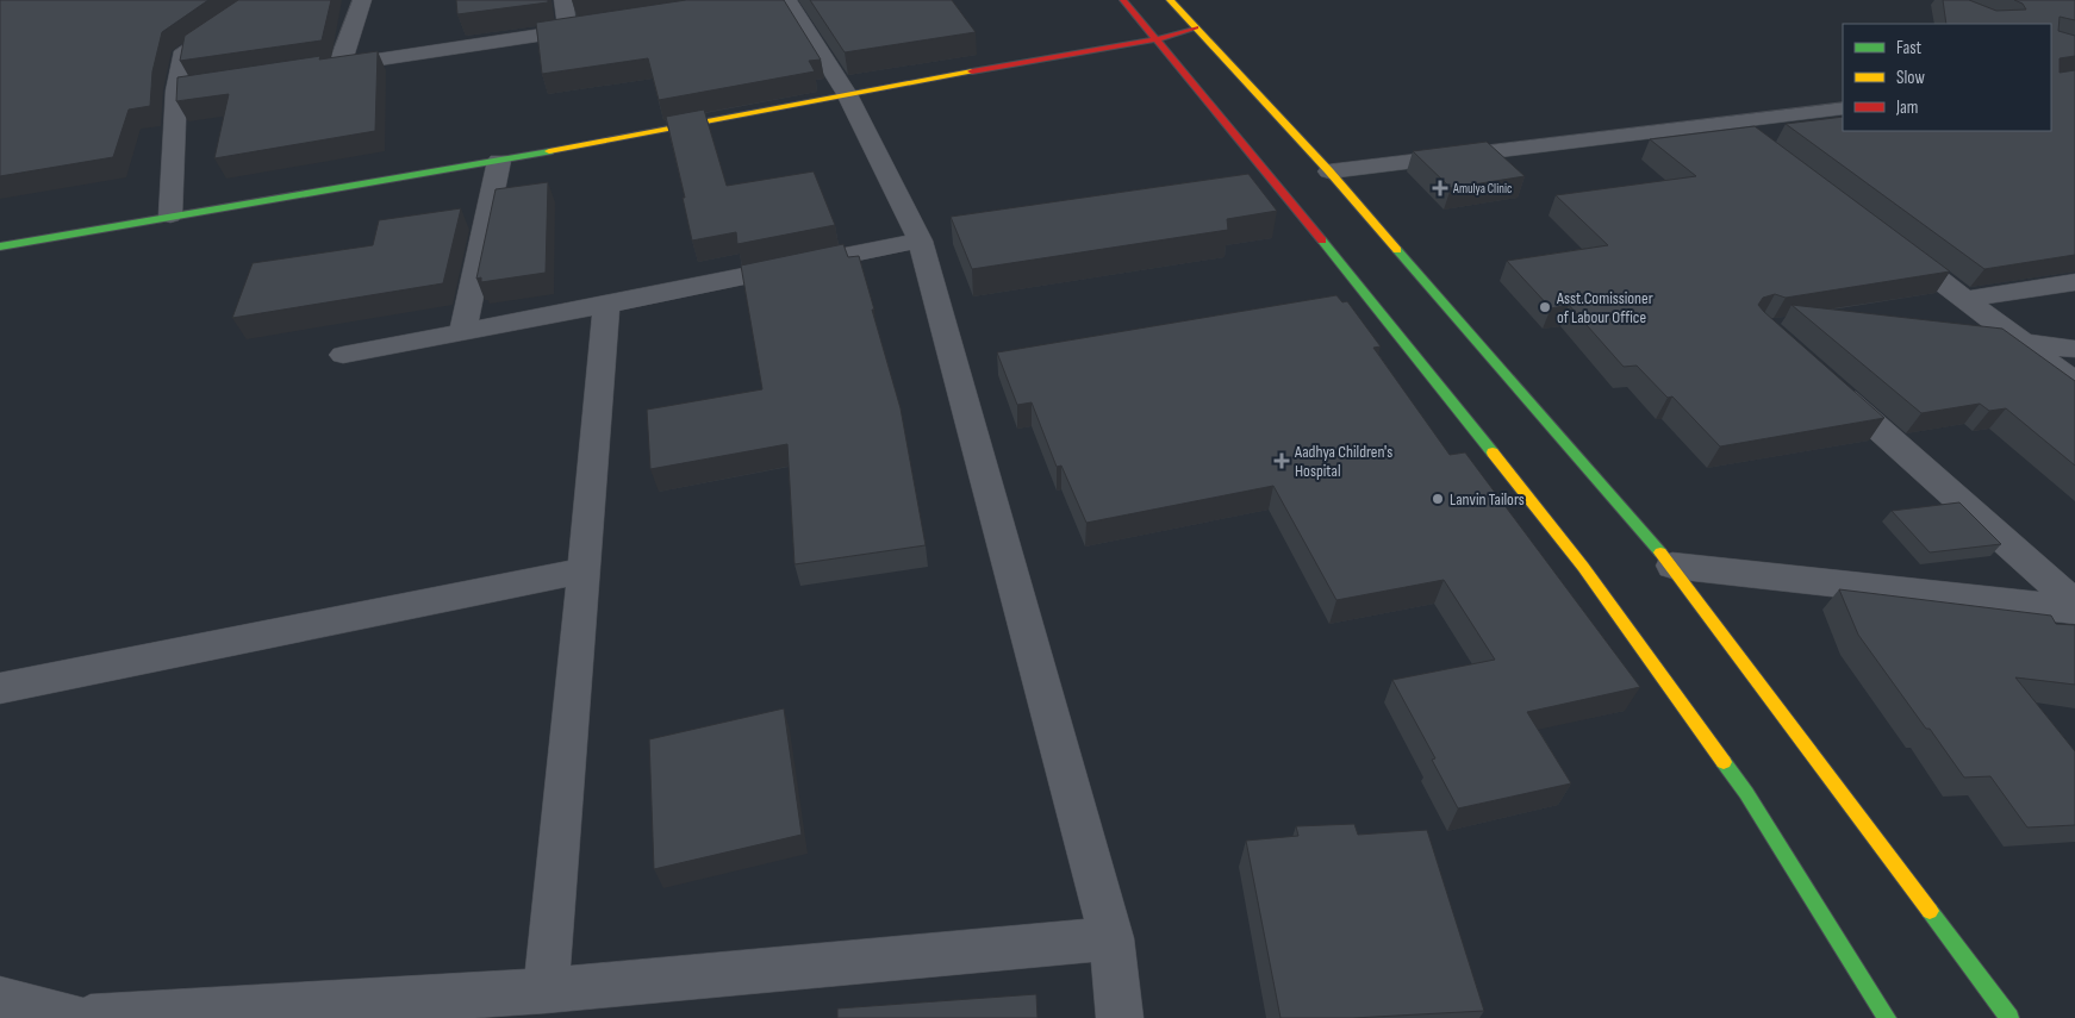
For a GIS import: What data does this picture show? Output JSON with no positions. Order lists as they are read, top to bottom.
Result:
{
  "places": {
    "health": ["Amulya Clinic", "Aadhya Children's Hospital"],
    "other": ["Asst.Comissioner of Labour Office", "Lanvin Tailors"]
  },
  "legend": ["Fast", "Slow", "Jam"]
}
